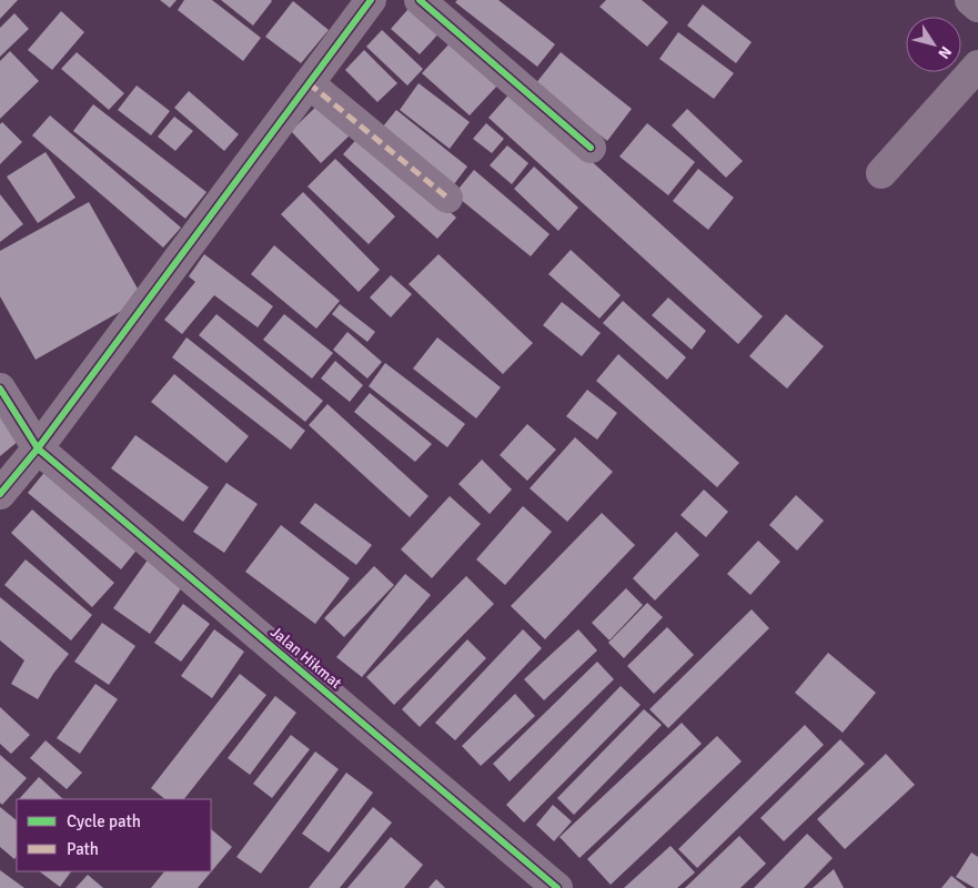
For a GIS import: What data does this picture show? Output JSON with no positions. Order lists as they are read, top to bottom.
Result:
{
  "streets": {
    "street": ["Jalan Hikmat"]
  },
  "legend": ["Cycle path", "Path"],
  "north": "bottom right"
}
